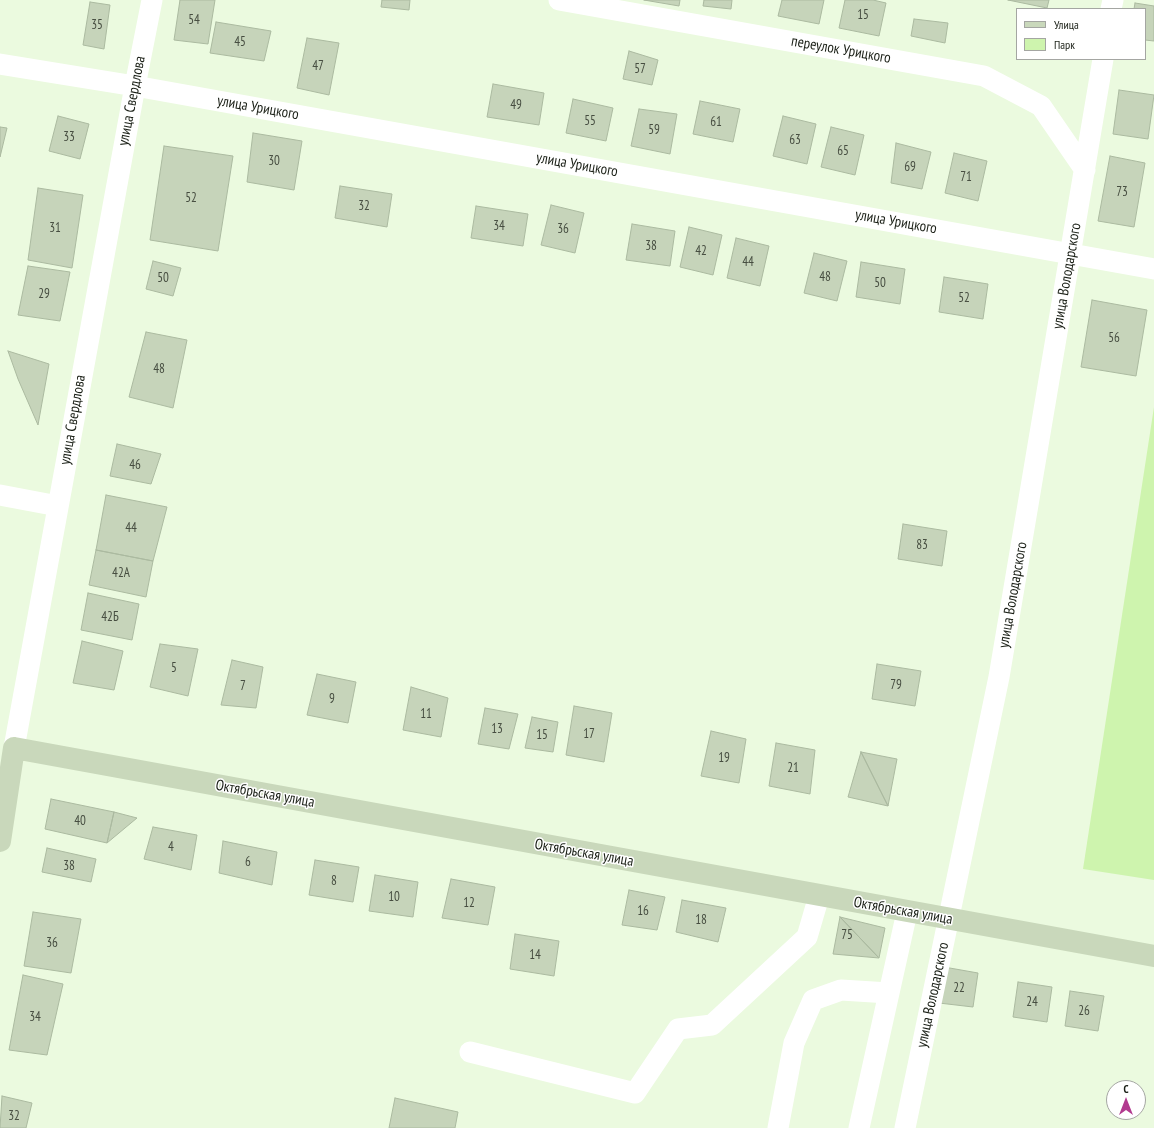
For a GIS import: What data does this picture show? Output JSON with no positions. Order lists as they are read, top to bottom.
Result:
{
  "streets": {
    "street": [
      "переулок Урицкого",
      "улица Свердлова",
      "улица Урицкого",
      "улица Володарского",
      "Октябрьская улица"
    ]
  },
  "crossings": [
    ["переулок Урицкого", "улица Володарского"],
    ["улица Свердлова", "улица Урицкого"],
    ["улица Свердлова", "Октябрьская улица"],
    ["улица Урицкого", "улица Володарского"],
    ["улица Володарского", "Октябрьская улица"]
  ],
  "house_numbers": [
    "15",
    "54",
    "35",
    "45",
    "47",
    "57",
    "49",
    "55",
    "61",
    "59",
    "33",
    "63",
    "65",
    "30",
    "69",
    "71",
    "73",
    "52",
    "32",
    "34",
    "31",
    "36",
    "38",
    "42",
    "44",
    "48",
    "50",
    "50",
    "29",
    "52",
    "56",
    "48",
    "46",
    "44",
    "83",
    "42А",
    "42Б",
    "5",
    "79",
    "7",
    "9",
    "11",
    "13",
    "17",
    "15",
    "19",
    "21",
    "40",
    "4",
    "6",
    "38",
    "8",
    "10",
    "12",
    "16",
    "18",
    "75",
    "36",
    "14",
    "22",
    "24",
    "26",
    "34",
    "32"
  ],
  "legend": ["Улица", "Парк"],
  "north": "top"
}
